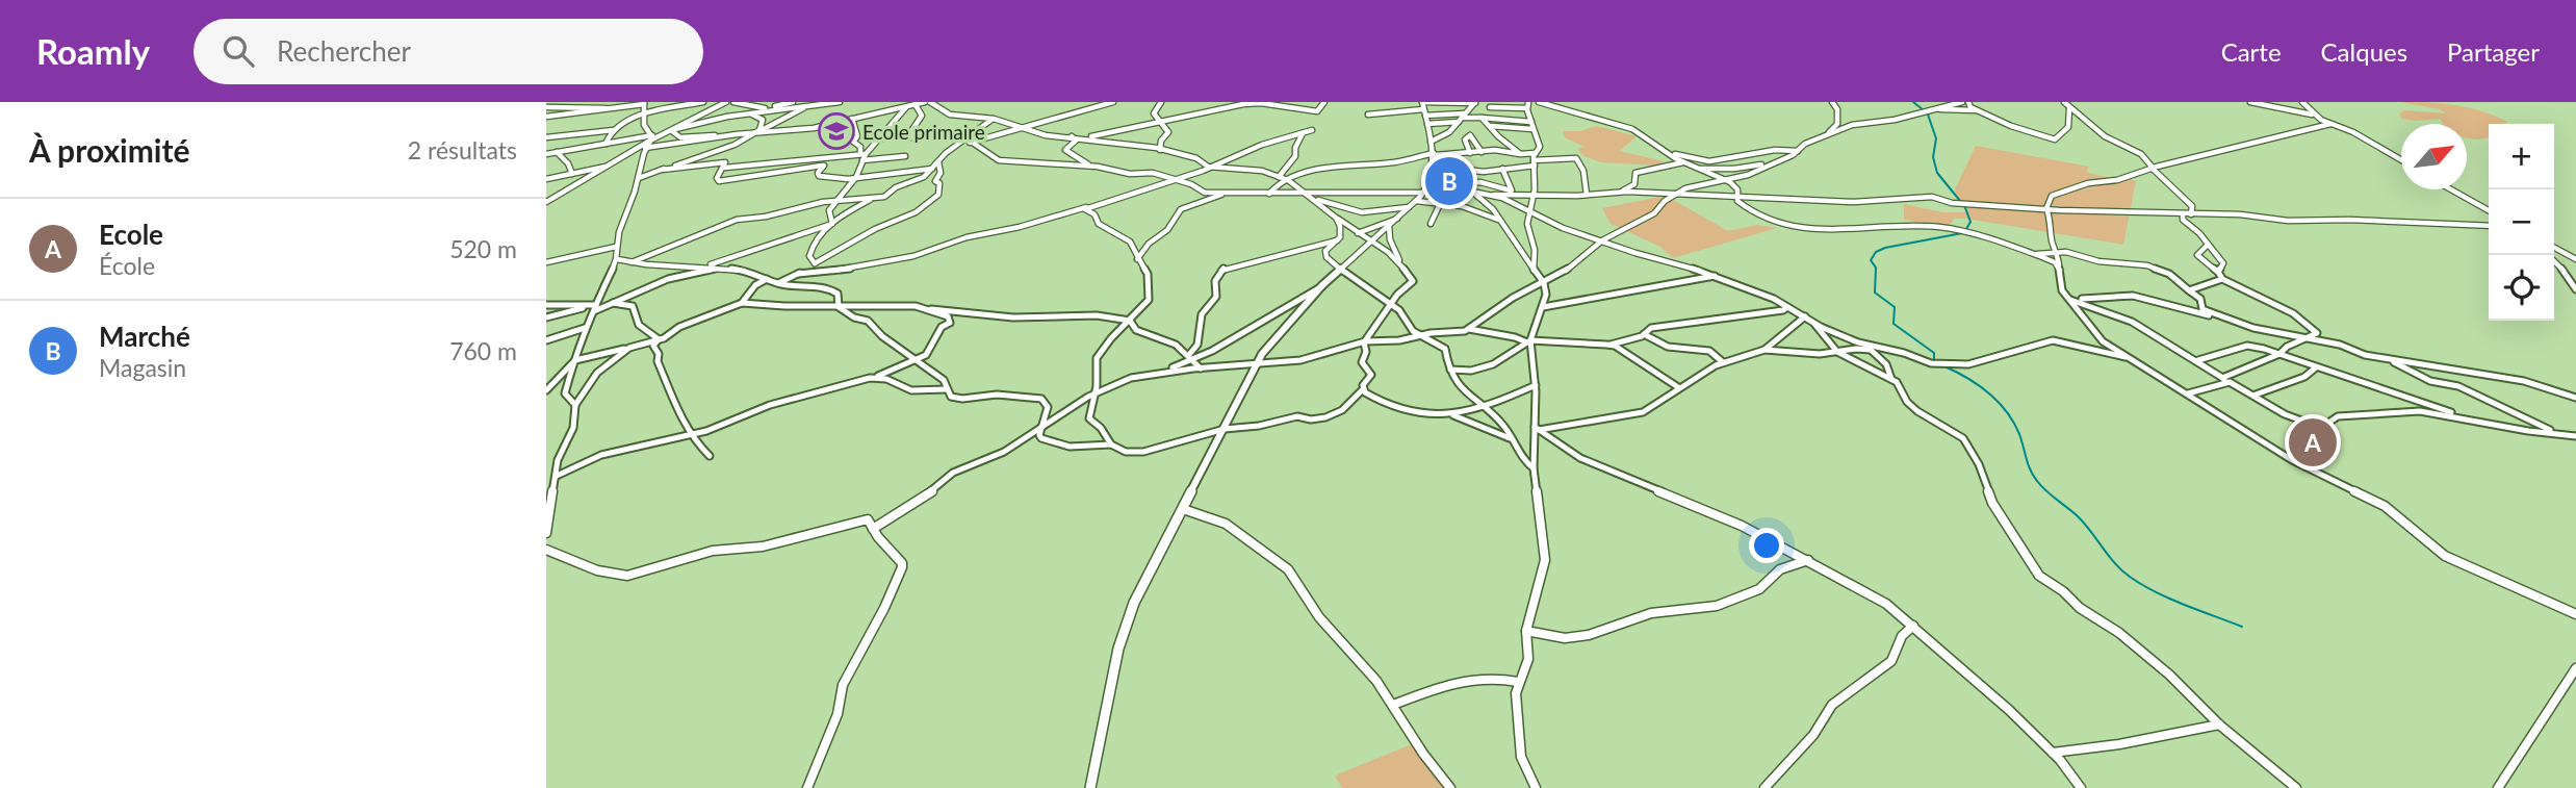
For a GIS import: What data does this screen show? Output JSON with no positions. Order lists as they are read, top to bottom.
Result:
{
  "places": {
    "school or university": ["Ecole primaire"]
  },
  "north": "top right",
  "page": {
    "header": "Roamly",
    "search": "Rechercher",
    "nav": ["Carte", "Calques", "Partager"],
    "heading": ["À proximité", "2 résultats"],
    "map_buttons": ["+", "−"],
    "pins": ["B", "A"],
    "list": [
      {
        "mark": "A",
        "name": "Ecole",
        "note": "École",
        "value": "520 m"
      },
      {
        "mark": "B",
        "name": "Marché",
        "note": "Magasin",
        "value": "760 m"
      }
    ]
  }
}
